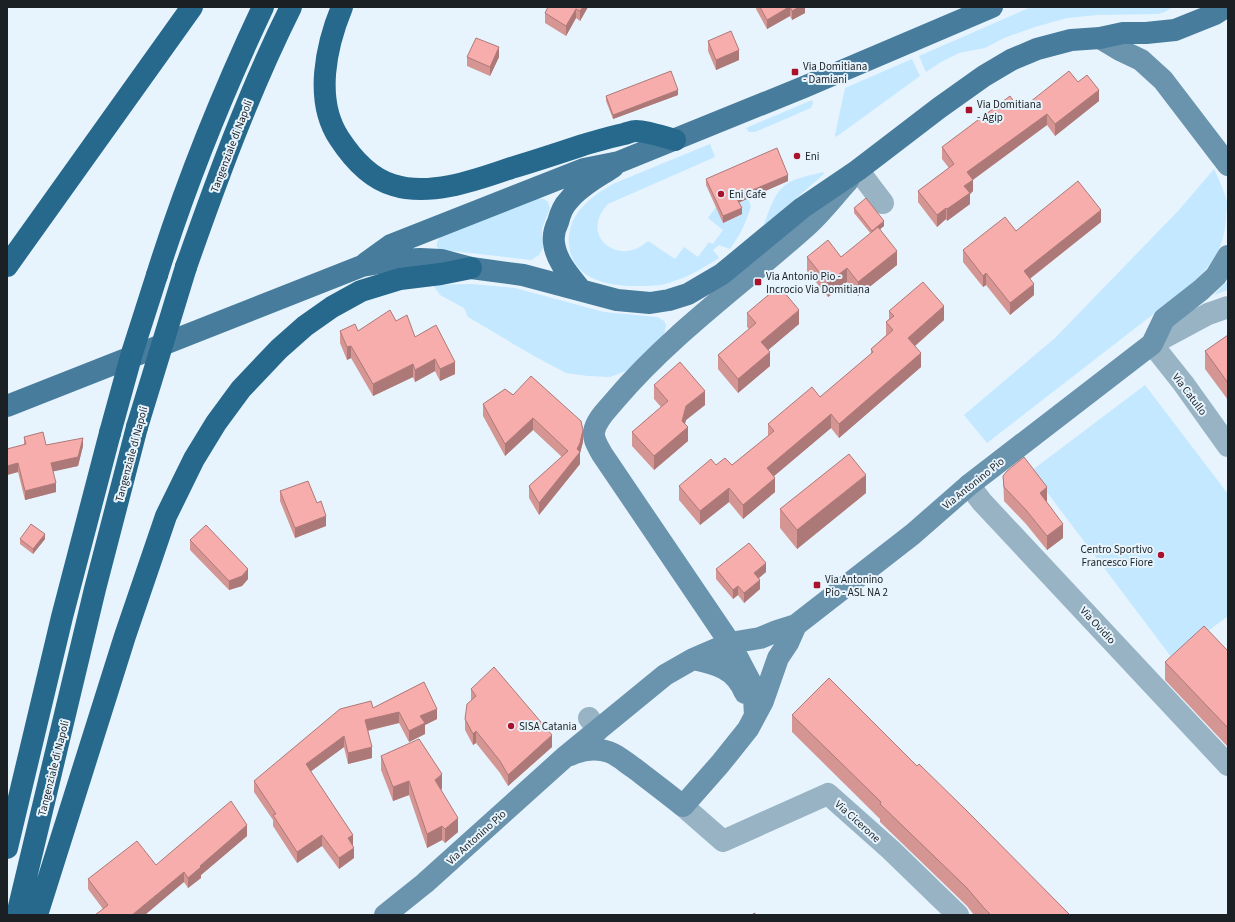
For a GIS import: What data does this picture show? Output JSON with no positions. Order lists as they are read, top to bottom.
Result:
{
  "streets": {
    "highway": ["Tangenziale di Napoli"],
    "street": [
      "Via Catullo",
      "Via Antonino Pio",
      "Via Ovidio",
      "Via Cicerone"
    ]
  },
  "crossings": [
    ["Via Catullo", "Via Antonino Pio"],
    ["Via Antonino Pio", "Via Ovidio"],
    ["Via Antonino Pio", "Via Cicerone"]
  ],
  "places": {
    "transit": [
      "Via Domitiana - Damiani",
      "Via Domitiana - Agip",
      "Via Antonio Pio - Incrocio Via Domitiana",
      "Via Antonino Pio - ASL NA 2"
    ],
    "other": [
      "Eni",
      "Eni Cafe",
      "Centro Sportivo Francesco Fiore",
      "SISA Catania"
    ]
  }
}
